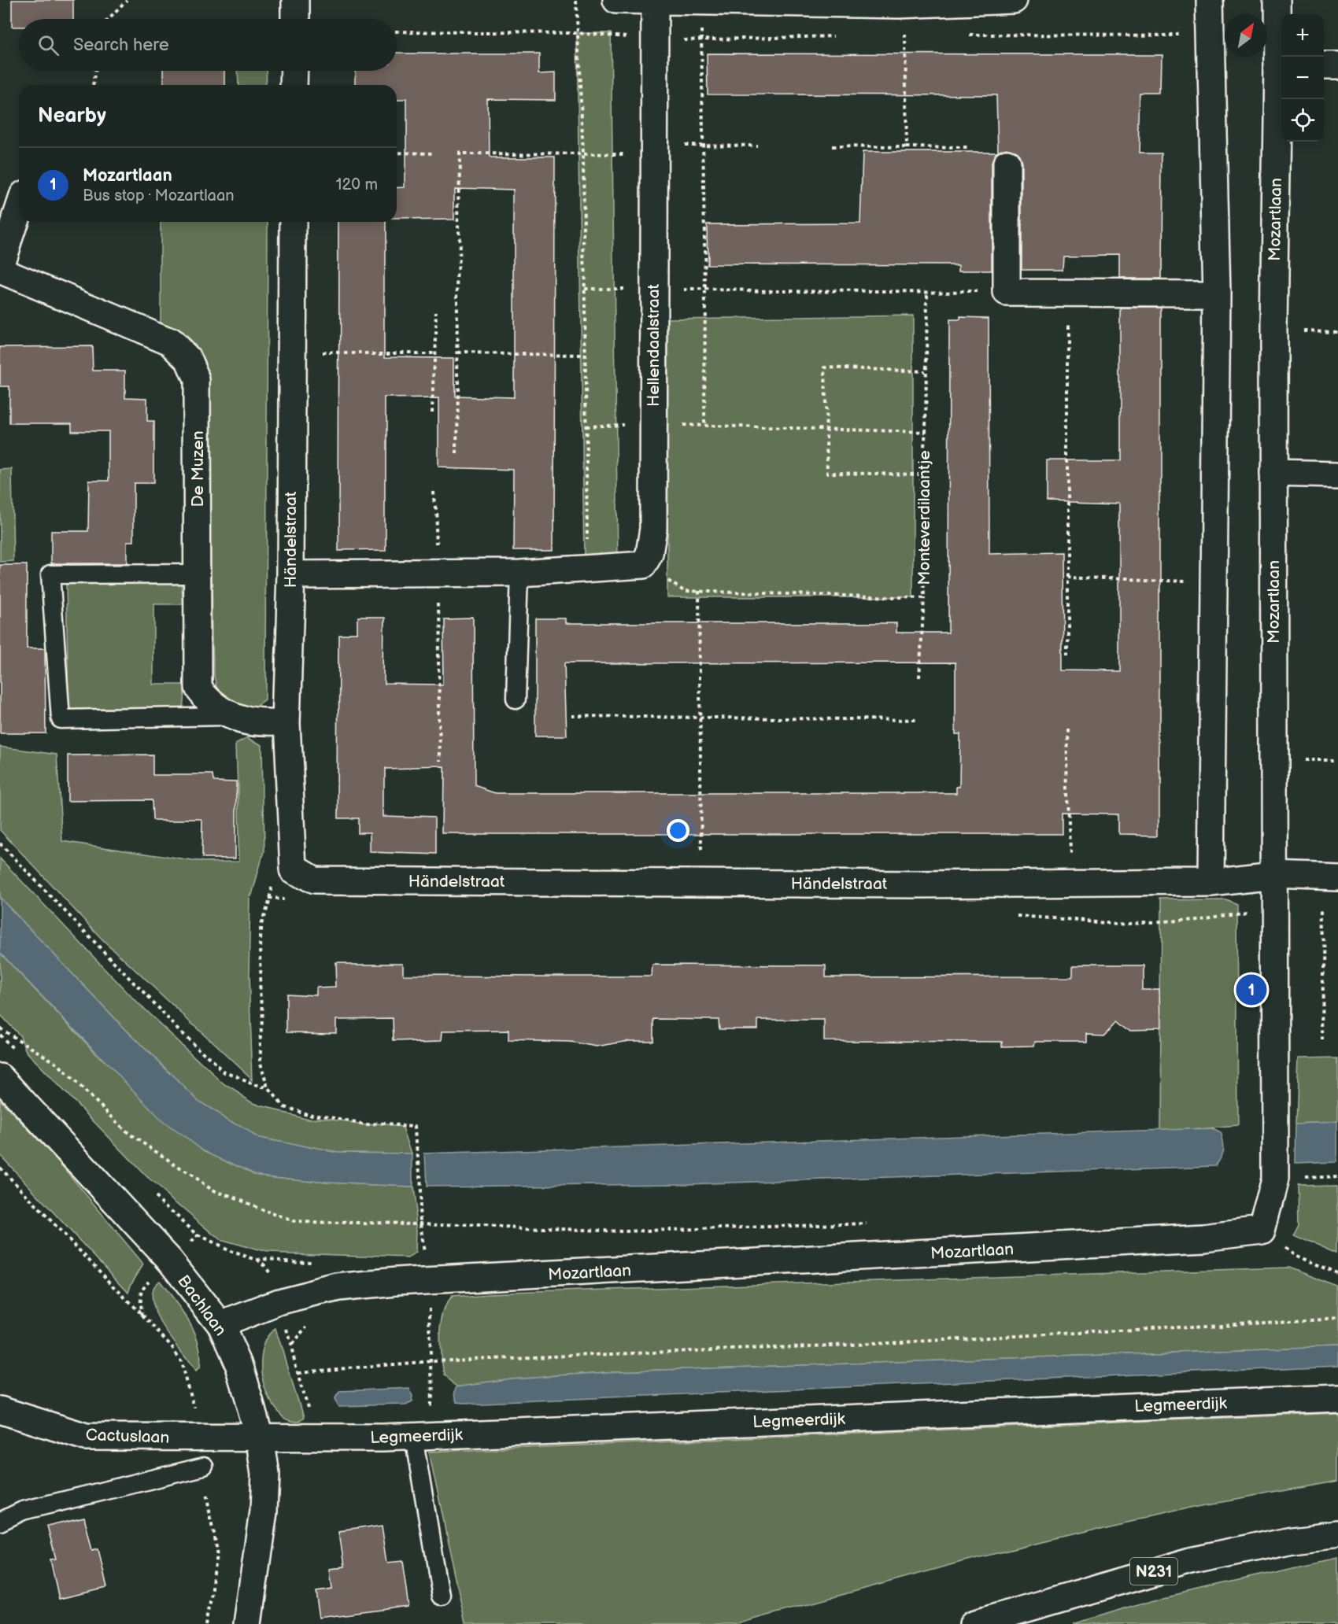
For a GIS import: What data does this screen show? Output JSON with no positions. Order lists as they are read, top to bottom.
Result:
{
  "streets": {
    "street": [
      "Mozartlaan",
      "Hellendaalstraat",
      "De Muzen",
      "Händelstraat",
      "Bachlaan",
      "Legmeerdijk",
      "Cactuslaan",
      "N231"
    ],
    "path": ["Monteverdilaantje"]
  },
  "crossings": [
    ["Mozartlaan", "Händelstraat"],
    ["Mozartlaan", "Bachlaan"],
    ["Hellendaalstraat", "Monteverdilaantje"],
    ["De Muzen", "Händelstraat"],
    ["Bachlaan", "Legmeerdijk"],
    ["Bachlaan", "Cactuslaan"],
    ["Legmeerdijk", "Cactuslaan"]
  ],
  "north": "top right",
  "page": {
    "map_buttons": ["+", "−"],
    "search": "Search here",
    "heading": "Nearby",
    "list": [
      {
        "mark": "1",
        "name": "Mozartlaan",
        "note": "Bus stop · Mozartlaan",
        "value": "120 m"
      }
    ],
    "pins": "1"
  }
}
